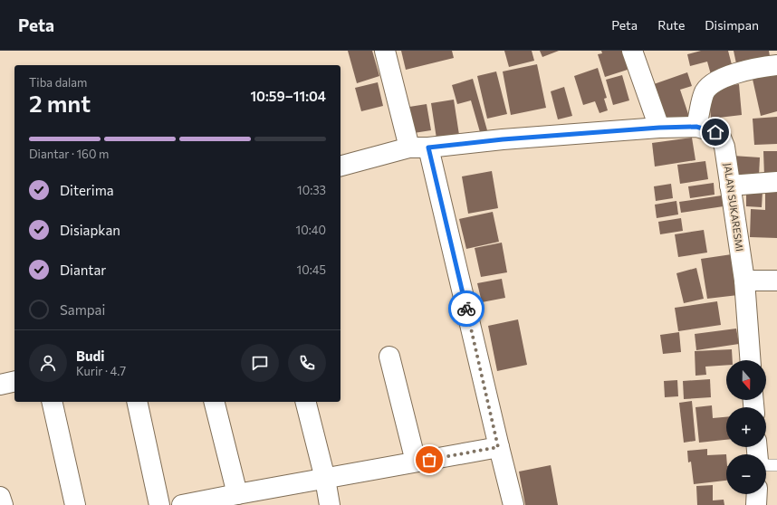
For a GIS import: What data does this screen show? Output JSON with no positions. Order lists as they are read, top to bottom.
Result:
{
  "streets": {
    "street": ["JALAN SUKARESMI"]
  },
  "north": "bottom",
  "page": {
    "header": "Peta",
    "nav": ["Peta", "Rute", "Disimpan"],
    "heading": ["2 mnt", "Tiba dalam", "10:59–11:04"],
    "panel": ["Budi", "Kurir · 4.7"],
    "bar": "Diantar · 160 m",
    "list": [
      ["Diterima", "10:33"],
      ["Disiapkan", "10:40"],
      ["Diantar", "10:45"],
      "Sampai"
    ],
    "map_buttons": ["+", "−"]
  }
}
